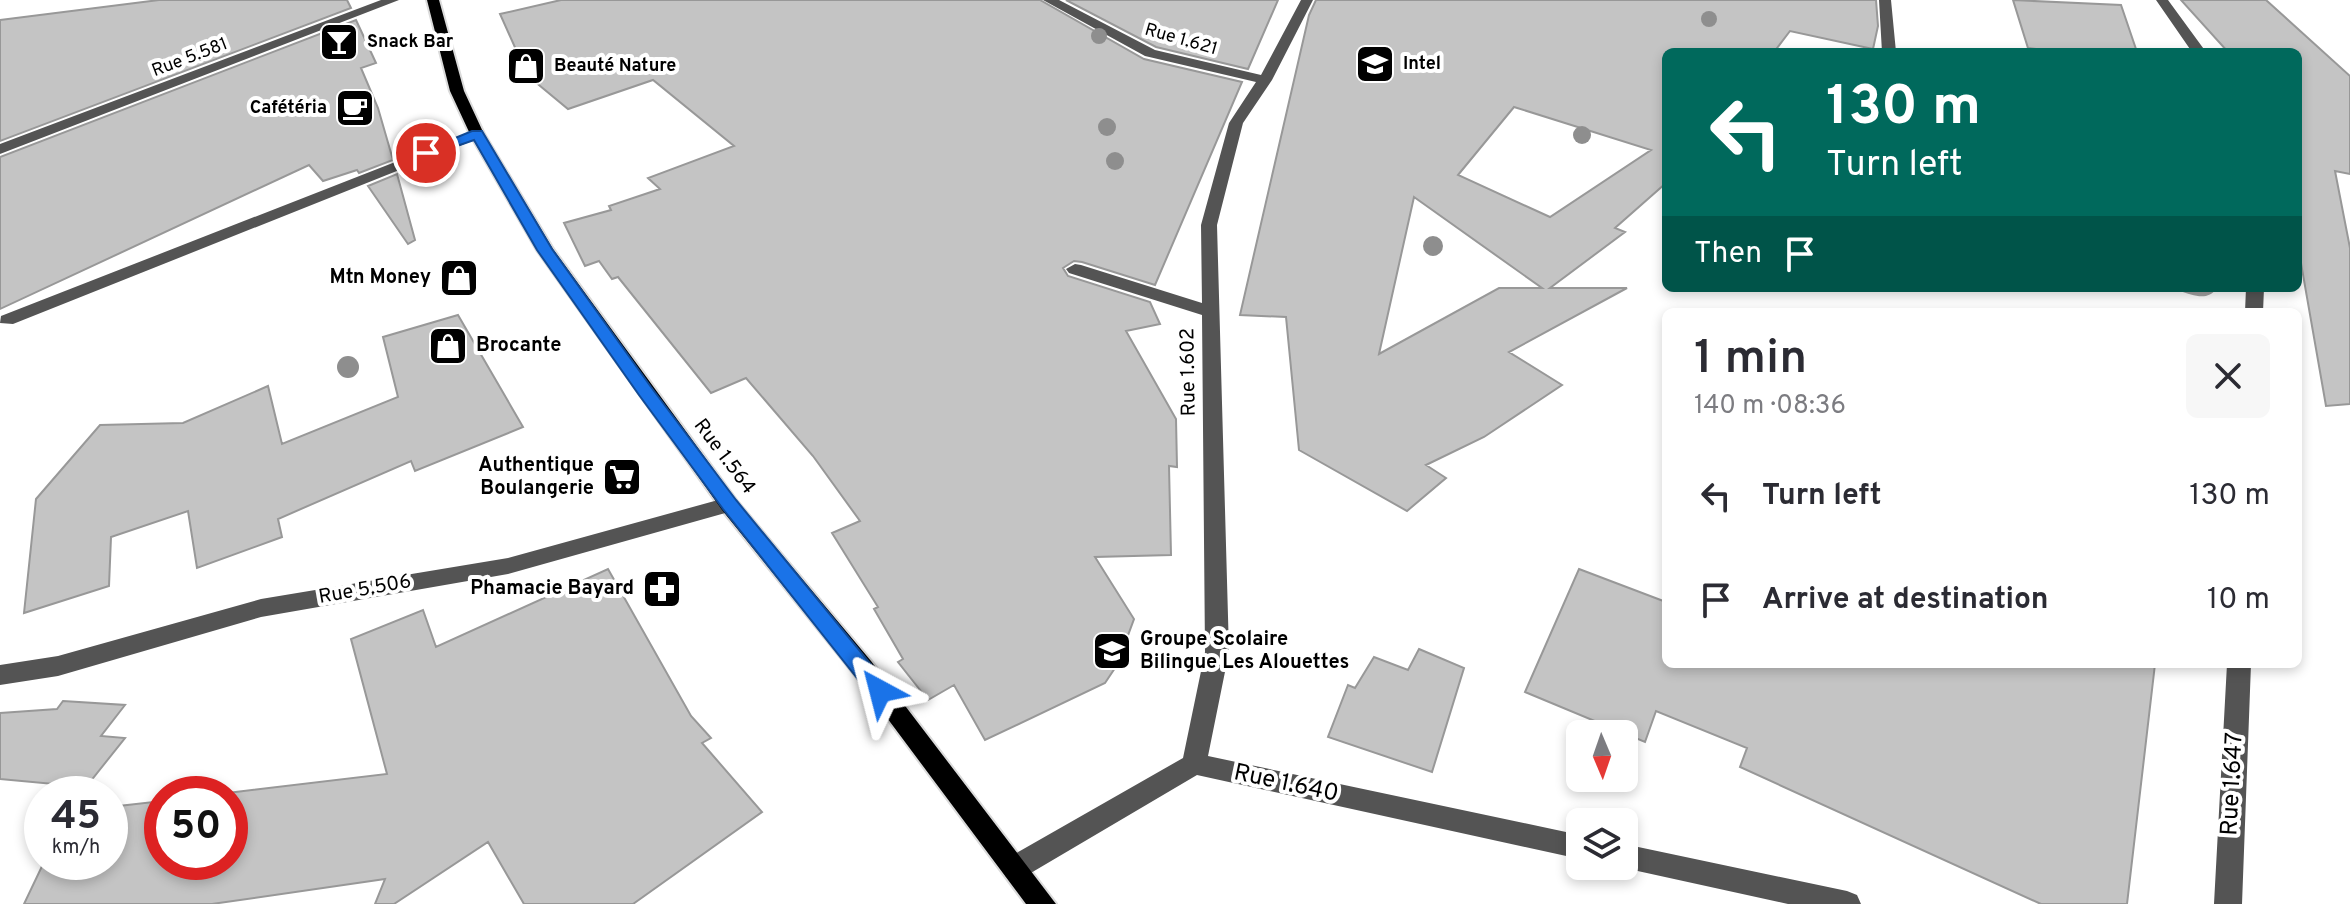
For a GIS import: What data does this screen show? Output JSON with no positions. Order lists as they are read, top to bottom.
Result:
{
  "streets": {
    "main road": ["Rue 1.564"],
    "street": [
      "Rue 1.621",
      "Rue 5.581",
      "Rue 1.602",
      "Rue 5.506",
      "Rue 1.640",
      "Rue 1.647"
    ]
  },
  "crossings": [
    ["Rue 1.621", "Rue 1.602"],
    ["Rue 1.602", "Rue 1.640"],
    ["Rue 1.564", "Rue 5.506"]
  ],
  "places": {
    "bar": ["Snack Bar"],
    "school or university": ["Intel", "Groupe Scolaire Bilingue Les Alouettes"],
    "shop": ["Beauté Nature", "Mtn Money", "Brocante"],
    "cafe": ["Cafétéria"],
    "supermarket": ["Authentique Boulangerie"],
    "pharmacy": ["Phamacie Bayard"]
  },
  "north": "bottom",
  "page": {
    "turn": ["130 m", "Turn left"],
    "then": "Then",
    "heading": ["1 min", "140 m · 08:36"],
    "list": [
      {
        "name": "Turn left",
        "value": "130 m"
      },
      {
        "name": "Arrive at destination",
        "value": "10 m"
      }
    ],
    "speed": "45 km/h",
    "limit": "50"
  }
}
